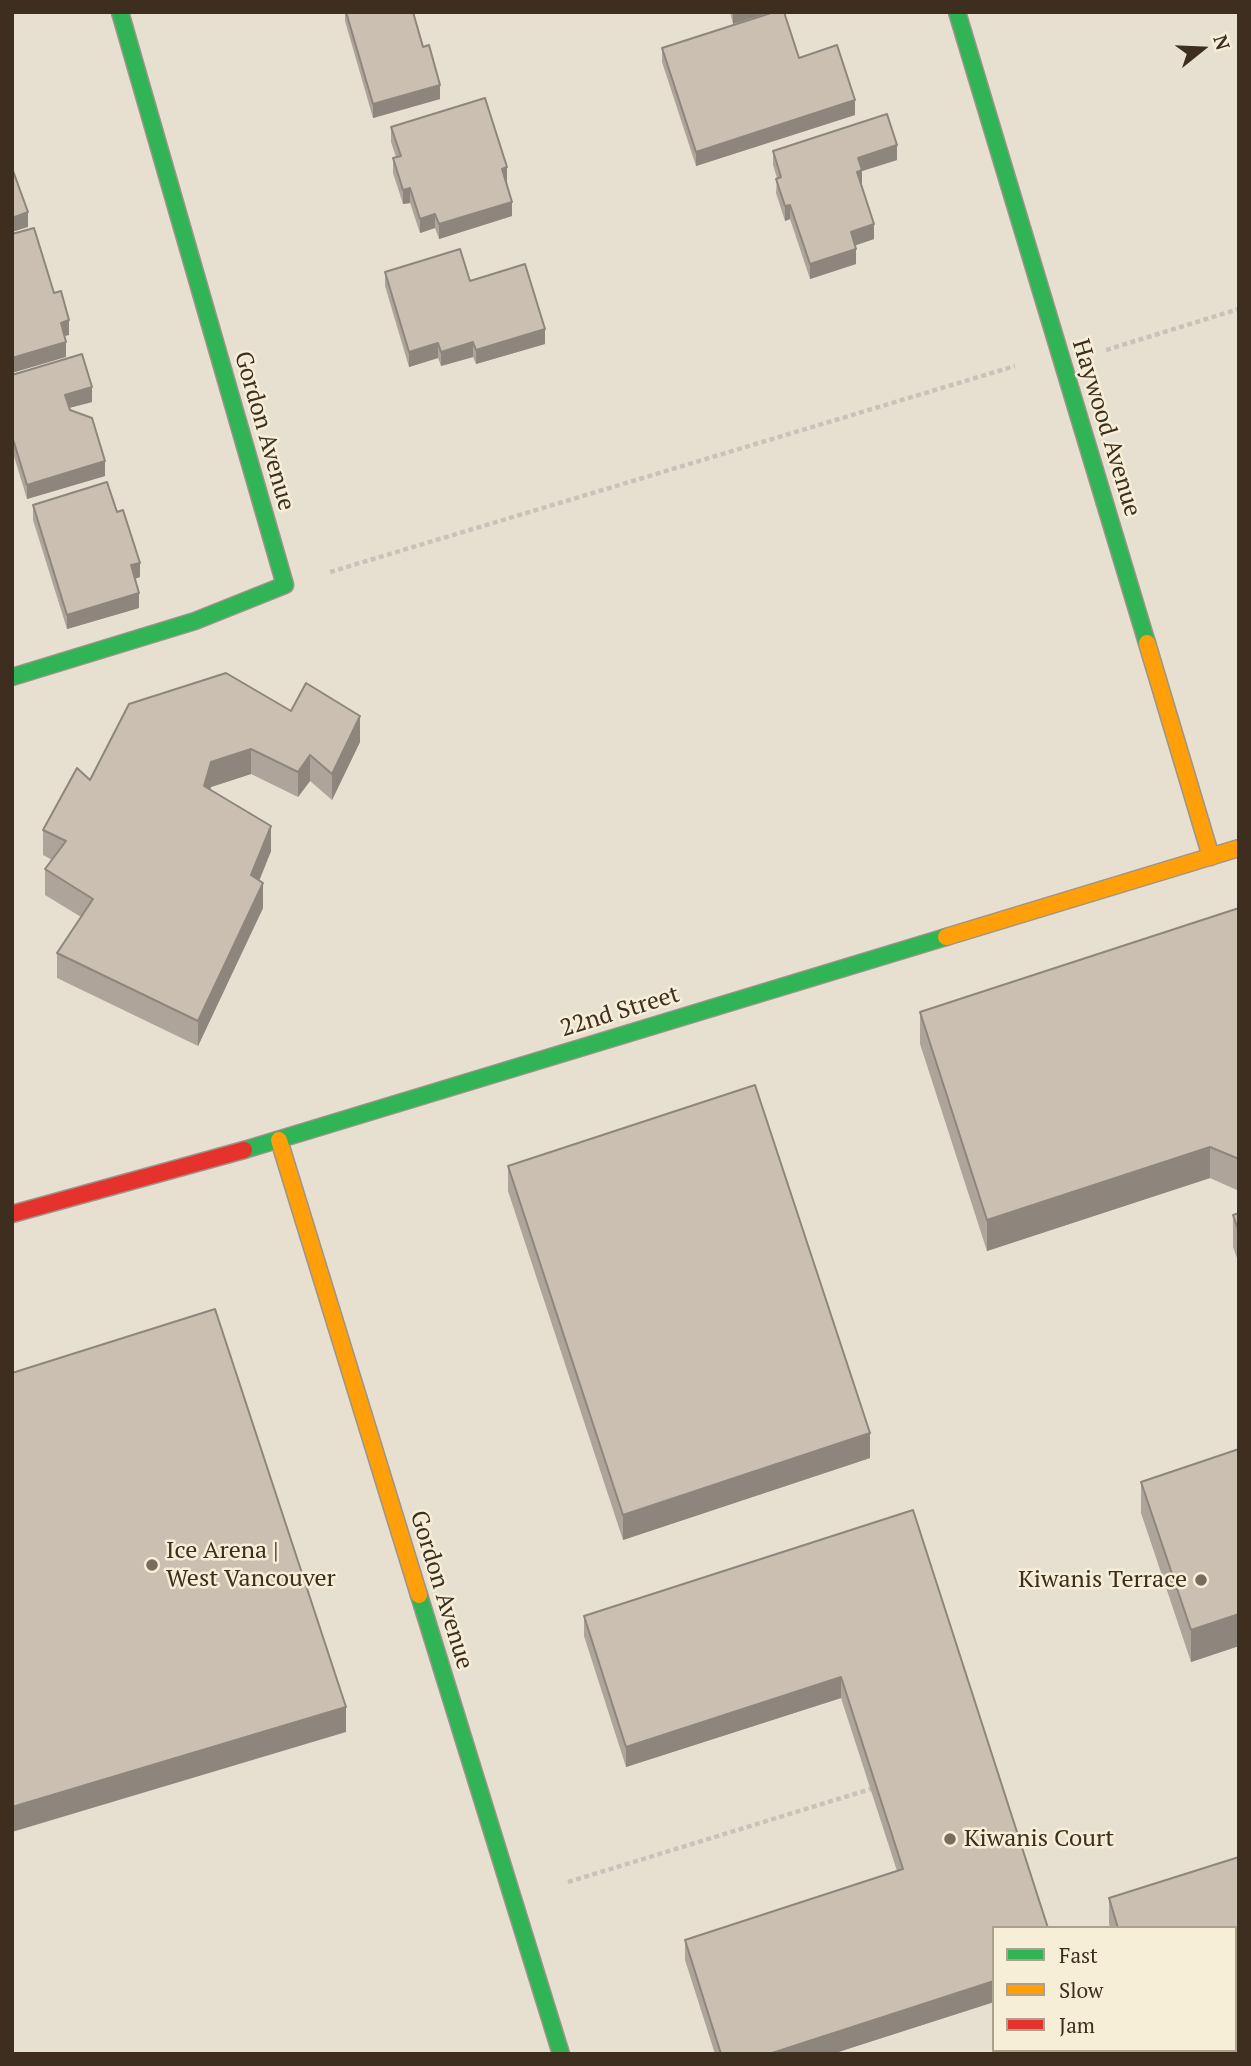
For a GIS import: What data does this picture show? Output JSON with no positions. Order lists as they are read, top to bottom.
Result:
{
  "streets": {
    "street": ["Haywood Avenue", "Gordon Avenue", "22nd Street"]
  },
  "crossings": [
    ["Haywood Avenue", "22nd Street"],
    ["Gordon Avenue", "22nd Street"]
  ],
  "places": ["Ice Arena | West Vancouver", "Kiwanis Terrace", "Kiwanis Court"],
  "legend": ["Fast", "Slow", "Jam"],
  "north": "right"
}
